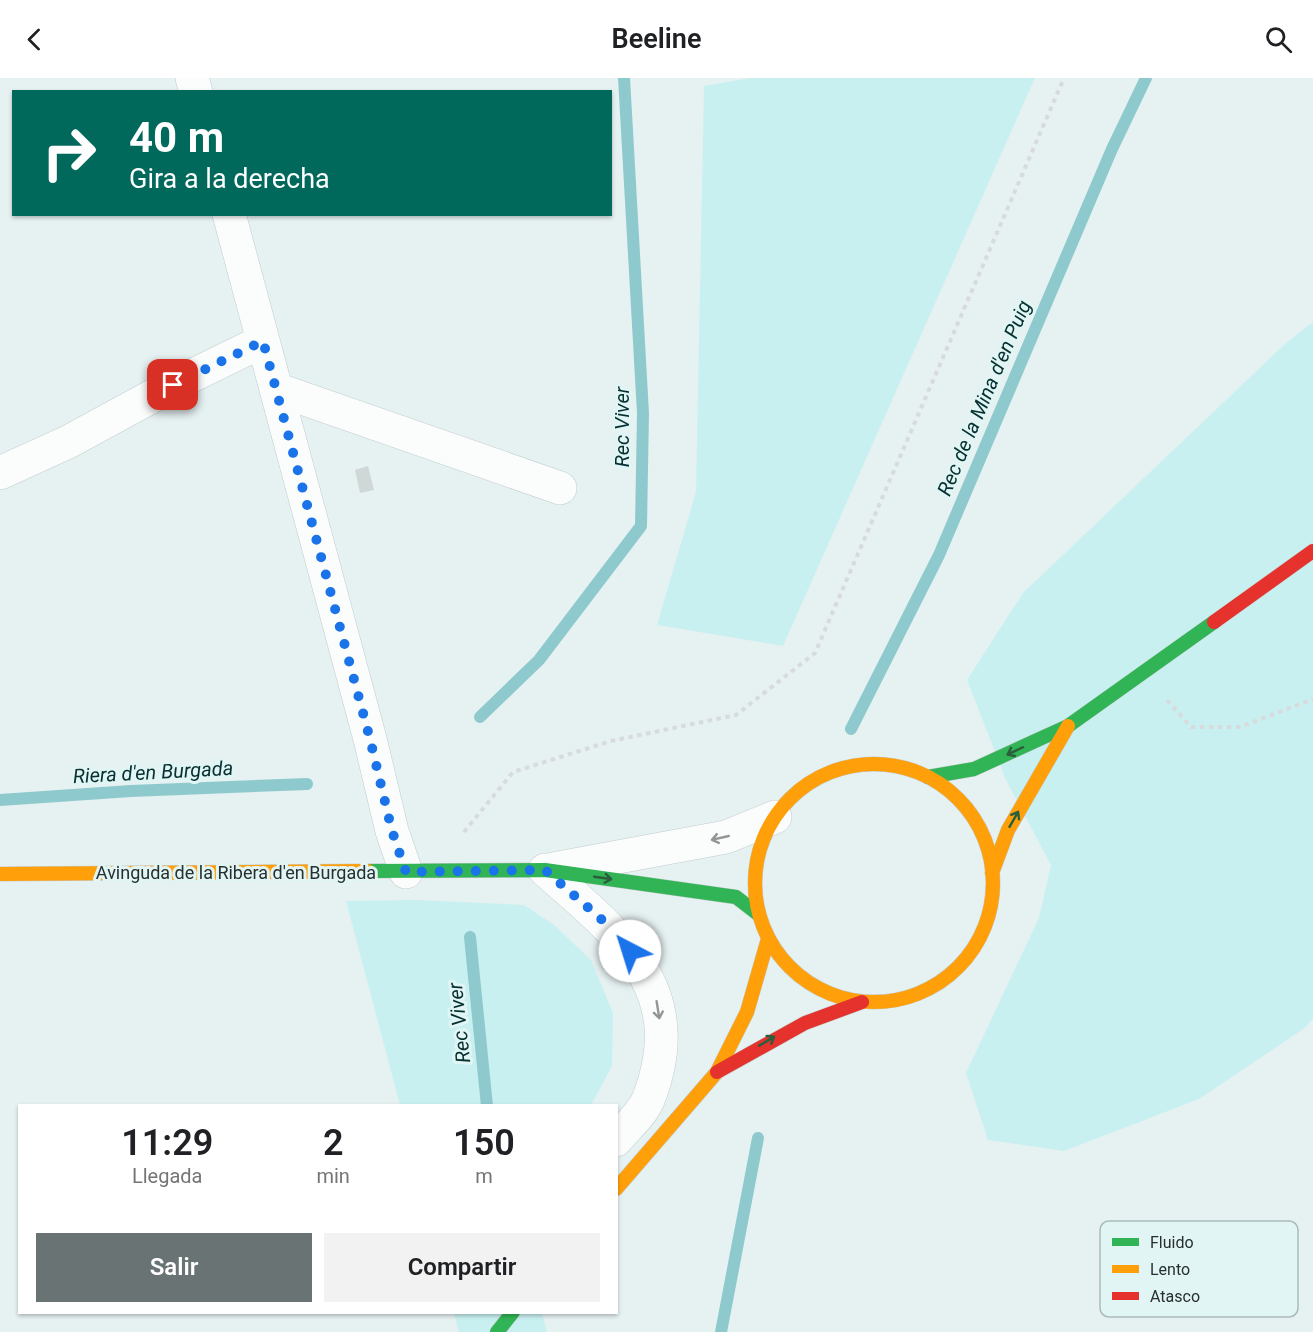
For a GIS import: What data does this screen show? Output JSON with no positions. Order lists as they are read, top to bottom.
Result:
{
  "streets": {
    "main road": ["Avinguda de la Ribera d'en Burgada"]
  },
  "water": ["Rec de la Mina d'en Puig", "Rec Viver", "Riera d'en Burgada"],
  "legend": ["Fluido", "Lento", "Atasco"],
  "page": {
    "header": "Beeline",
    "turn": ["40 m", "Gira a la derecha"],
    "eta": [
      "11:29",
      "Llegada",
      "2",
      "min",
      "150",
      "m"
    ],
    "buttons": ["Salir", "Compartir"]
  }
}
